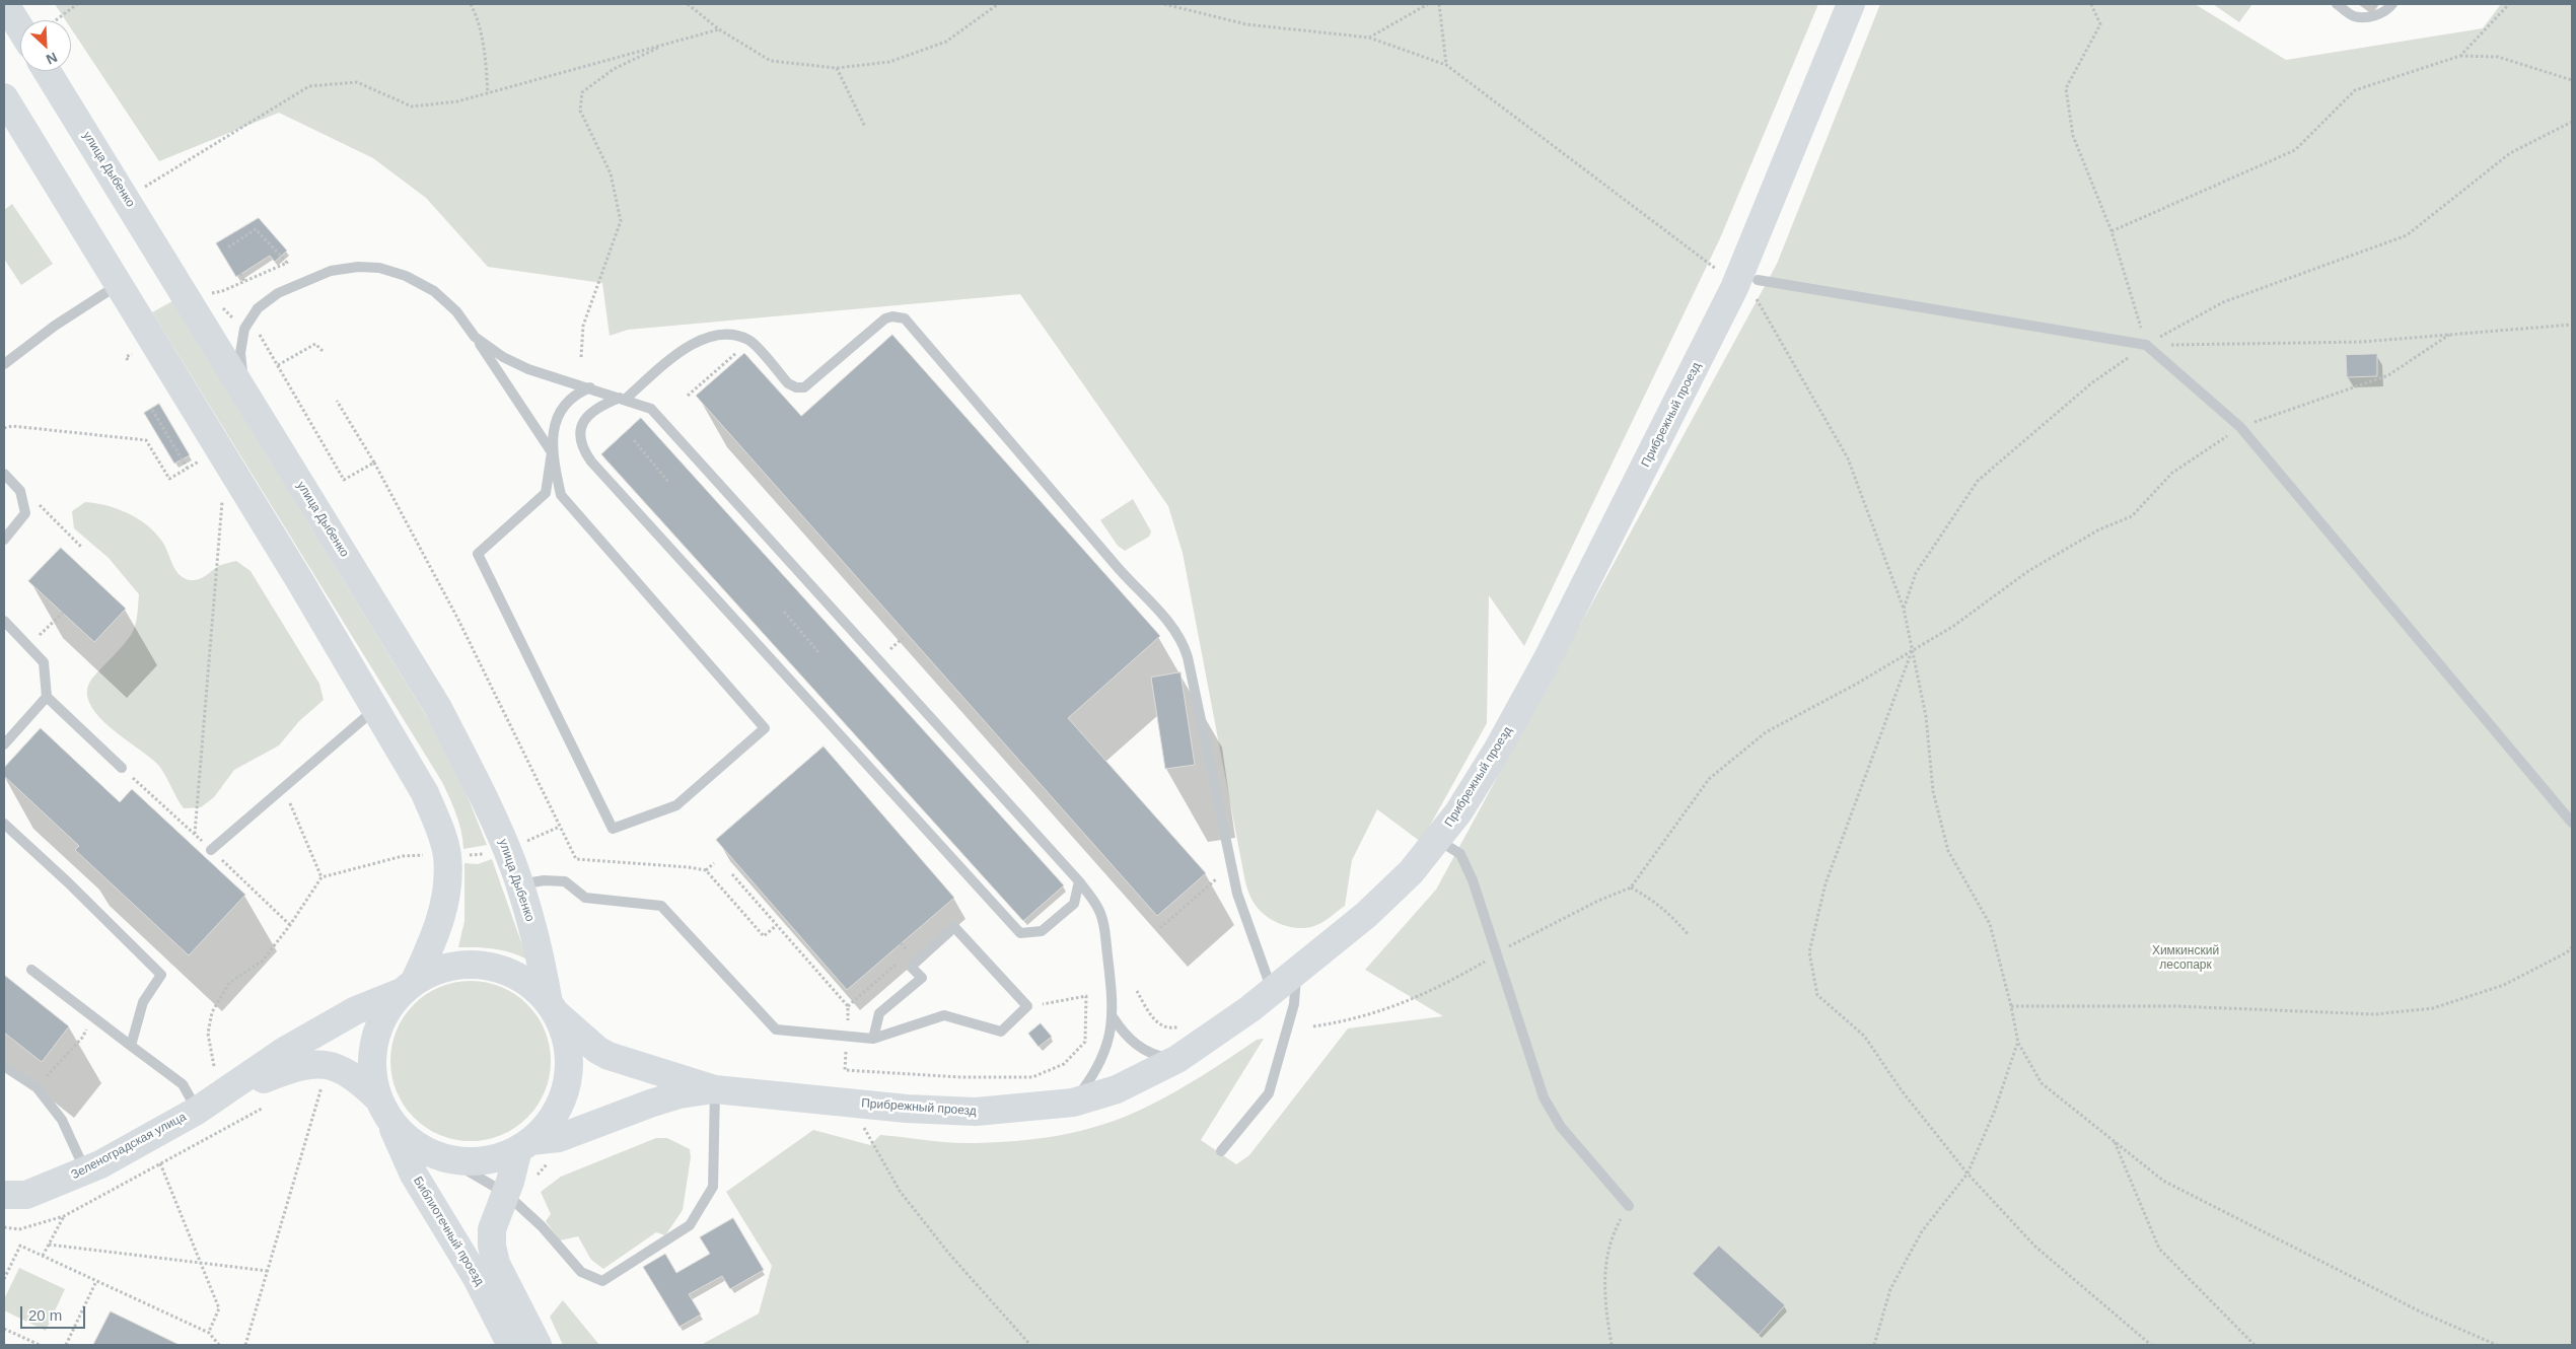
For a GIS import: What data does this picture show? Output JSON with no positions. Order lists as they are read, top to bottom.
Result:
{
  "streets": {
    "main road": [
      "улица Дыбенко",
      "Прибрежный проезд",
      "Зеленоградская улица",
      "Библиотечный проезд"
    ]
  },
  "crossings": [
    ["улица Дыбенко", "Прибрежный проезд"],
    ["Прибрежный проезд", "Зеленоградская улица"],
    ["Прибрежный проезд", "Библиотечный проезд"],
    ["Зеленоградская улица", "Библиотечный проезд"]
  ],
  "parks": ["Химкинский лесопарк"],
  "scale_bar": "20 m",
  "north": "bottom right"
}
